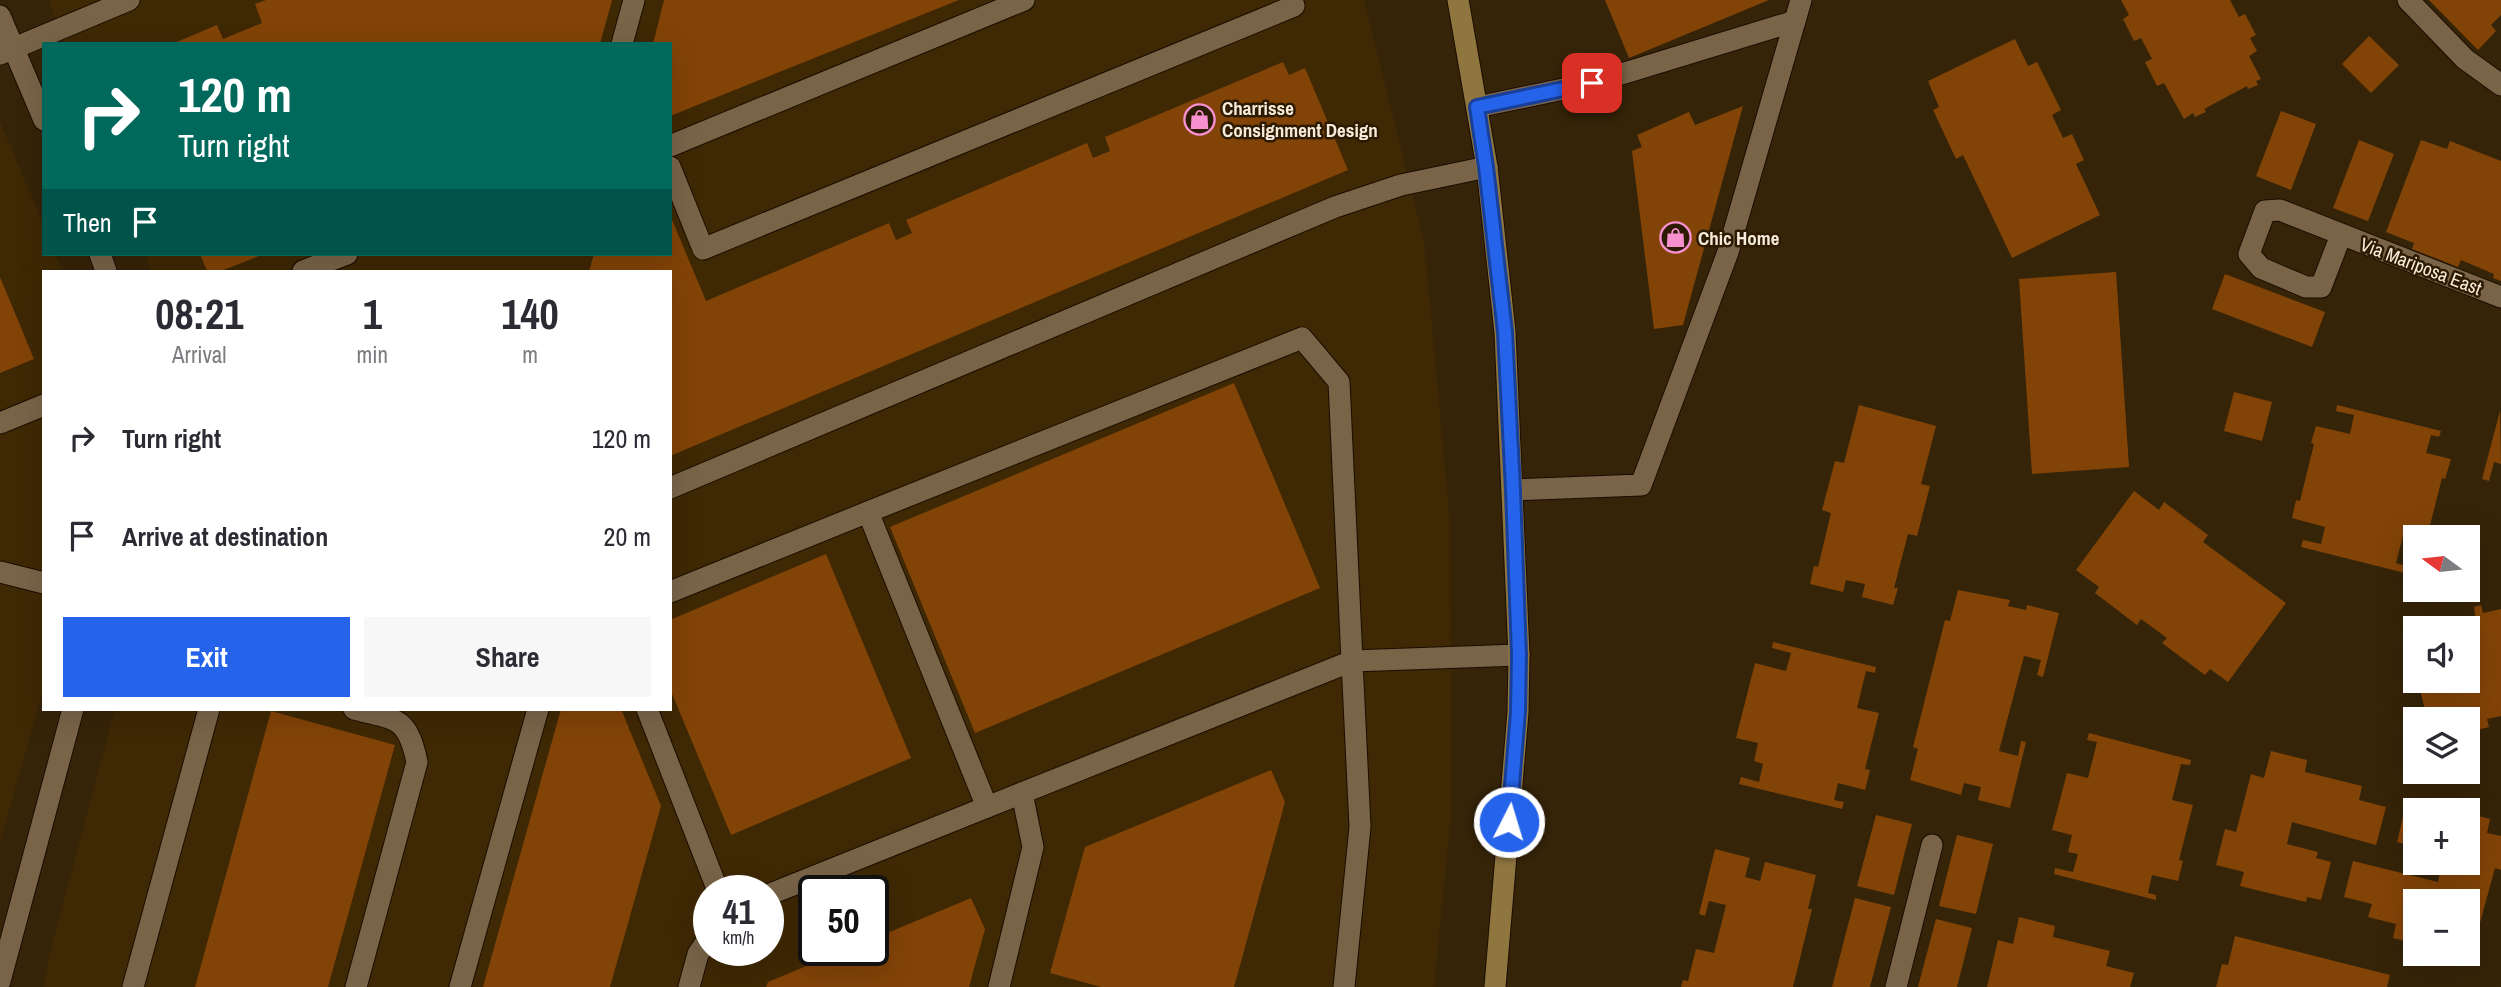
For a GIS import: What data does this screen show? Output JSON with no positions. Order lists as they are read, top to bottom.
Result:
{
  "streets": {
    "street": ["Via Mariposa East"]
  },
  "places": {
    "shop": ["Charrisse Consignment Design", "Chic Home"]
  },
  "north": "left",
  "page": {
    "turn": ["120 m", "Turn right"],
    "then": "Then",
    "eta": [
      "08:21",
      "Arrival",
      "1",
      "min",
      "140",
      "m"
    ],
    "list": [
      {
        "name": "Turn right",
        "value": "120 m"
      },
      {
        "name": "Arrive at destination",
        "value": "20 m"
      }
    ],
    "map_buttons": ["+", "−"],
    "buttons": ["Exit", "Share"],
    "speed": "41 km/h",
    "limit": "50"
  }
}
